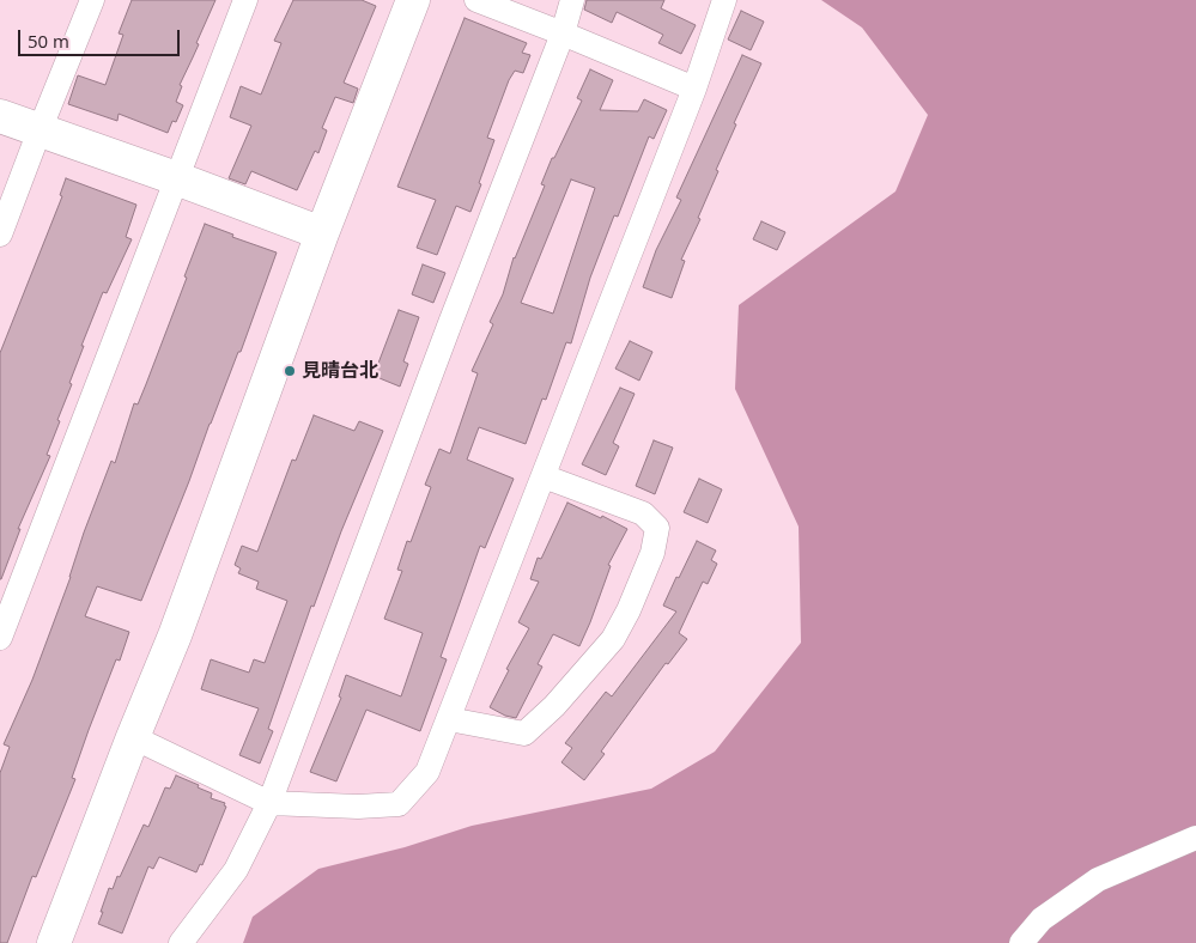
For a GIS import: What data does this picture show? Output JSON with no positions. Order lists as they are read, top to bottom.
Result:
{
  "places": ["見晴台北"],
  "scale_bar": "50 m"
}
